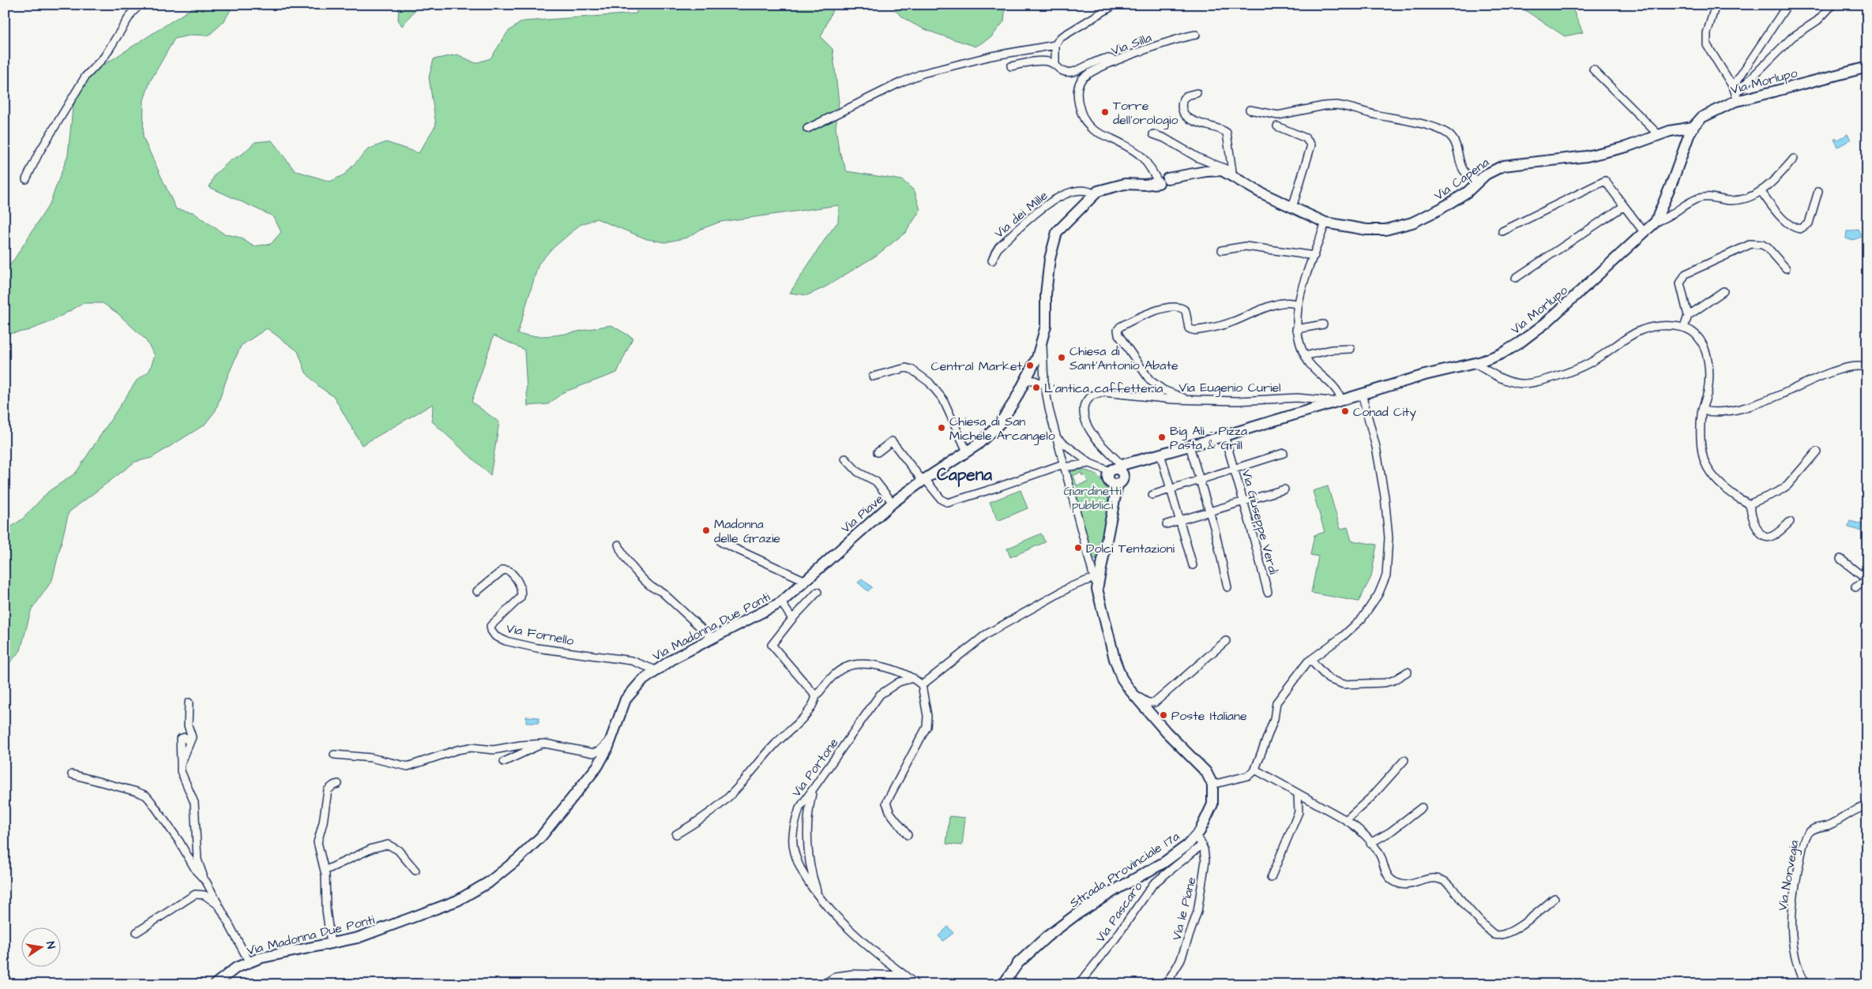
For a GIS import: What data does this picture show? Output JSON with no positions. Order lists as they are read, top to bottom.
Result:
{
  "streets": {
    "main road": [
      "Via Morlupo",
      "Via Capena",
      "Via Piave",
      "Via Madonna Due Ponti",
      "Strada Provinciale 17a"
    ],
    "street": [
      "Via Silla",
      "Via dei Mille",
      "Via Eugenio Curiel",
      "Via Giuseppe Verdi",
      "Via Fornello",
      "Via Portone",
      "Via Norvegia",
      "Via le Piane",
      "Via Pascaro"
    ]
  },
  "crossings": [
    ["Via Silla", "Via Capena"],
    ["Via Morlupo", "Via Capena"],
    ["Via Morlupo", "Via Eugenio Curiel"],
    ["Via Morlupo", "Via Giuseppe Verdi"],
    ["Via Capena", "Via dei Mille"],
    ["Via Capena", "Via Piave"],
    ["Via dei Mille", "Via Piave"],
    ["Via Piave", "Via Madonna Due Ponti"],
    ["Via Madonna Due Ponti", "Via Fornello"],
    ["Strada Provinciale 17a", "Via le Piane"],
    ["Strada Provinciale 17a", "Via Pascaro"],
    ["Via le Piane", "Via Pascaro"]
  ],
  "districts": ["Capena"],
  "parks": ["Giardinetti pubblici"],
  "places": [
    "Torre dell'orologio",
    "Chiesa di Sant'Antonio Abate",
    "Central Market",
    "L'antica caffetteria",
    "Conad City",
    "Chiesa di San Michele Arcangelo",
    "Big Alì - Pizza Pasta & Grill",
    "Madonna delle Grazie",
    "Dolci Tentazioni",
    "Poste Italiane"
  ],
  "north": "right"
}
